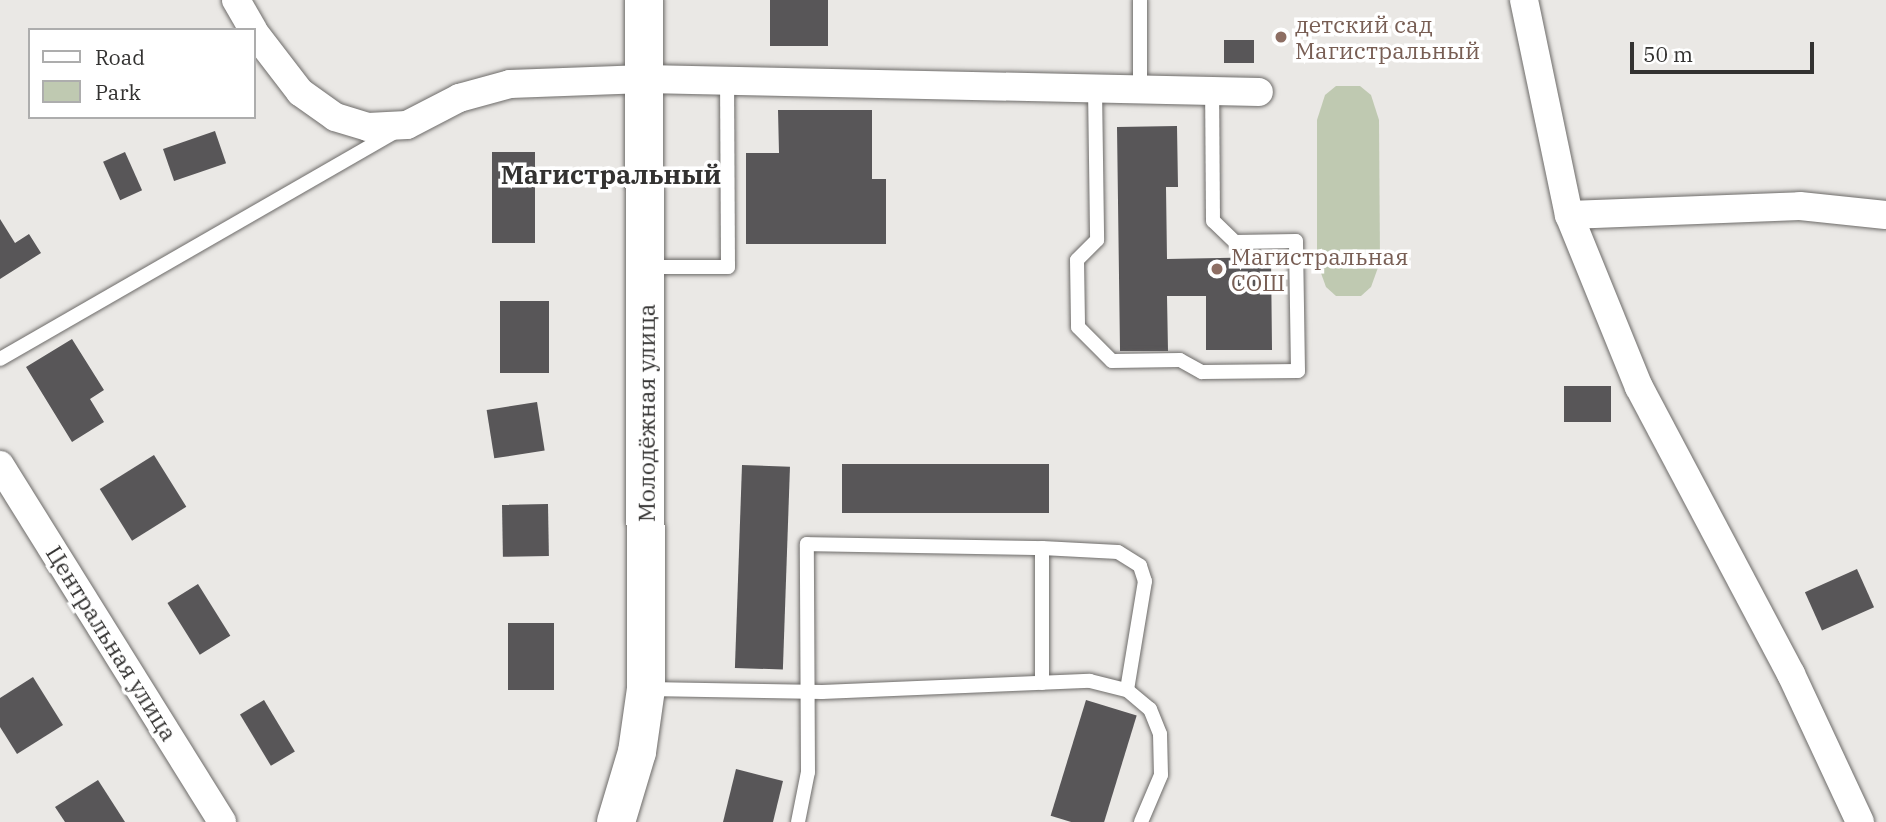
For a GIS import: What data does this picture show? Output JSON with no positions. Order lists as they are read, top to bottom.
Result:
{
  "streets": {
    "street": ["Молодёжная улица", "Центральная улица"]
  },
  "districts": ["Магистральный"],
  "places": ["детский сад Магистральный", "Магистральная СОШ"],
  "legend": ["Road", "Park"],
  "scale_bar": "50 m"
}
